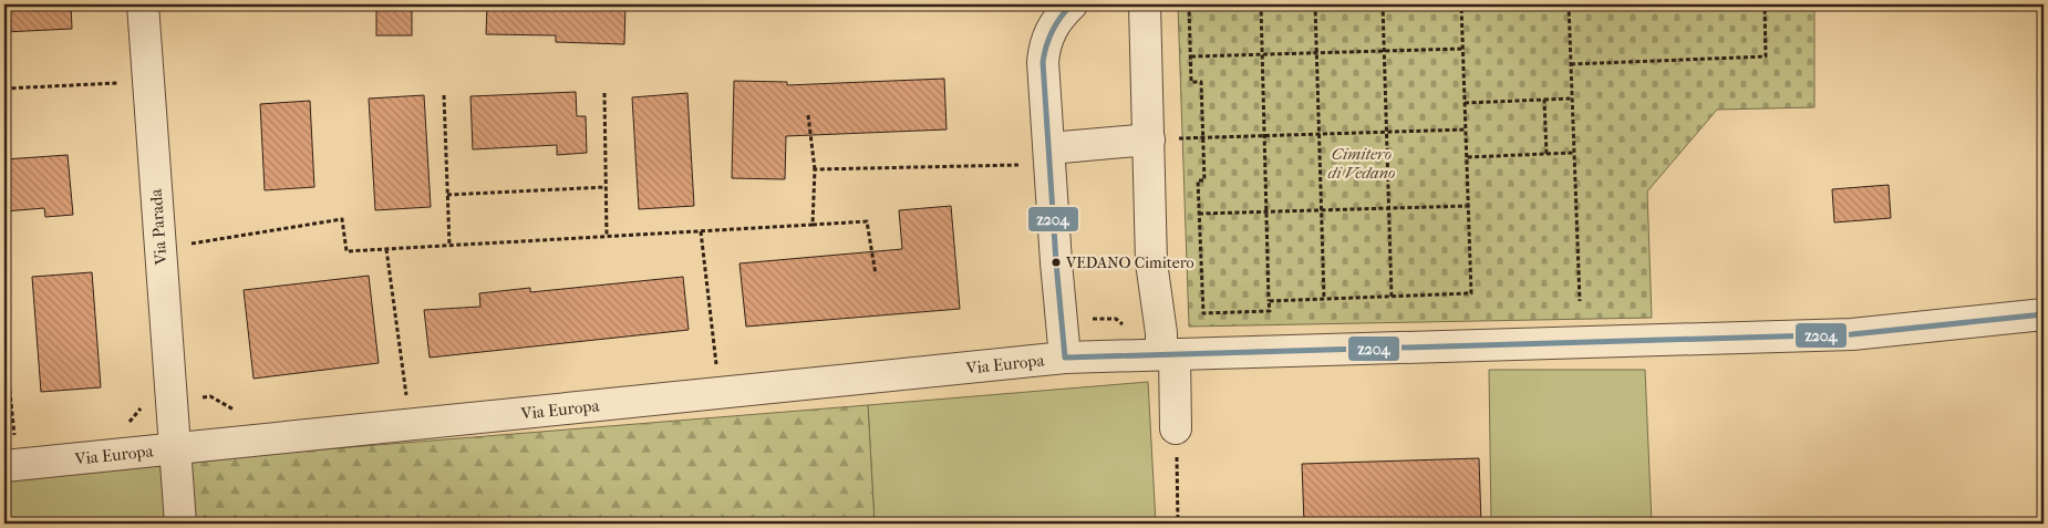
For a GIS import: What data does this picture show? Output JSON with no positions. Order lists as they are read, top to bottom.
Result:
{
  "streets": {
    "street": ["Via Parada", "Via Europa"]
  },
  "crossings": [
    ["Via Parada", "Via Europa"]
  ],
  "parks": ["Cimitero di Vedano"],
  "places": ["VEDANO Cimitero"],
  "lines": ["transit line z204"]
}
